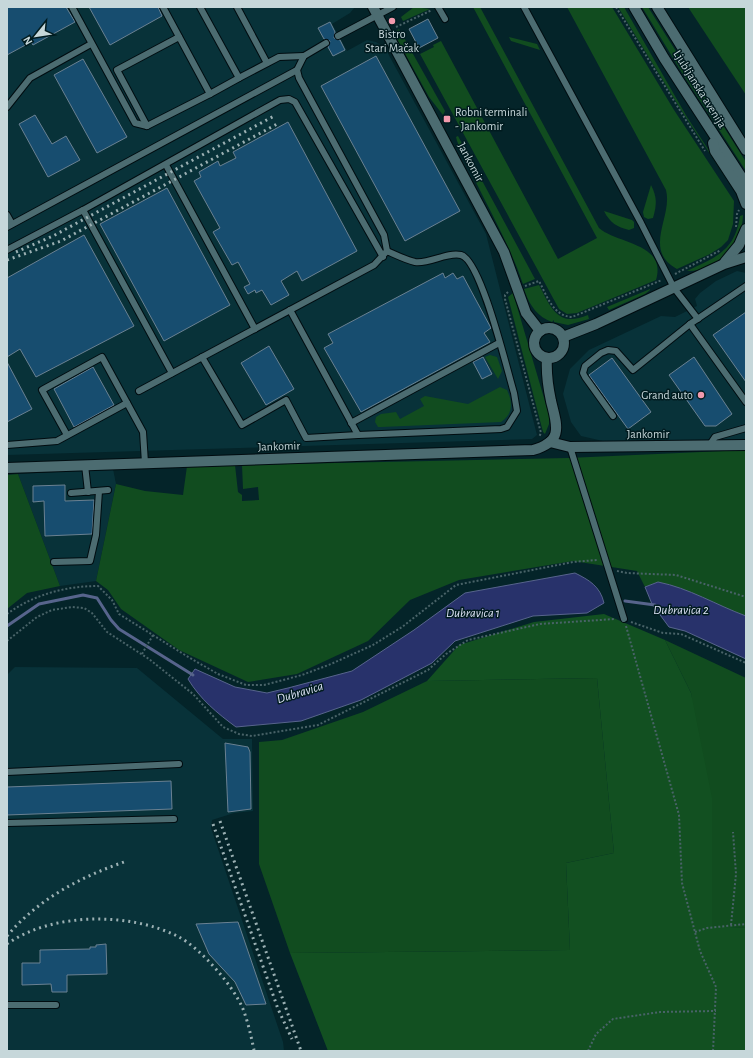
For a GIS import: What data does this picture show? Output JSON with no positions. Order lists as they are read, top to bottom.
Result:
{
  "streets": {
    "street": ["Ljubljanska avenija", "Jankomir"]
  },
  "water": ["Dubravica 2", "Dubravica 1", "Dubravica"],
  "places": {
    "other": ["Bistro Stari Mačak", "Grand auto"],
    "transit": ["Robni terminali - Jankomir"]
  },
  "north": "bottom left"
}
